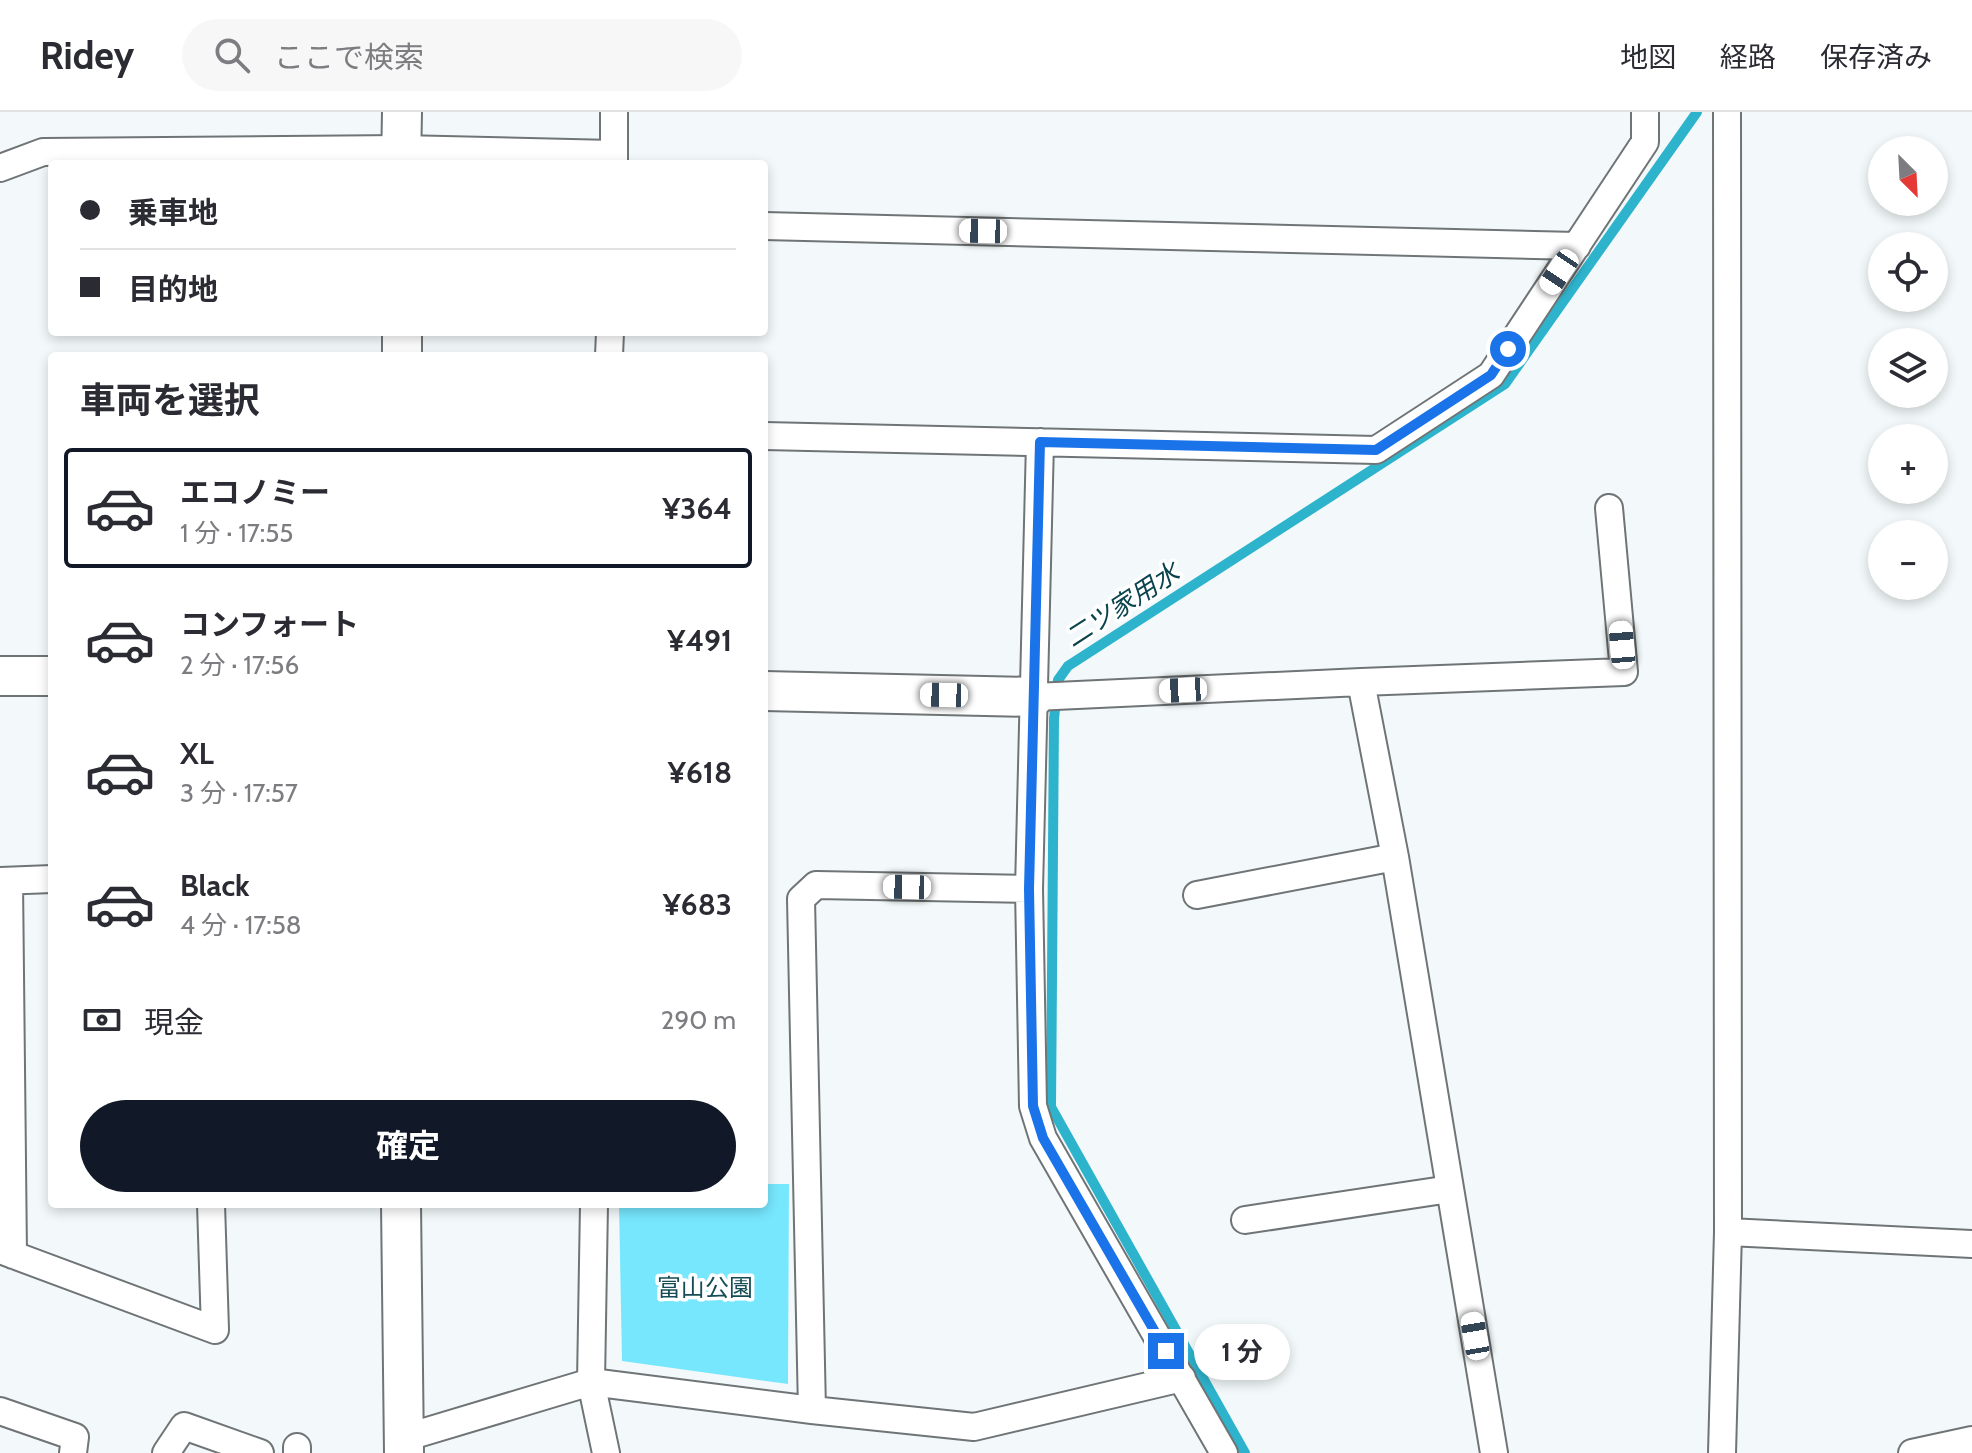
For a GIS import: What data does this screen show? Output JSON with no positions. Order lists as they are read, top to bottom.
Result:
{
  "water": ["二ツ家用水"],
  "parks": ["富山公園"],
  "north": "bottom right",
  "page": {
    "header": "Ridey",
    "search": "ここで検索",
    "nav": ["地図", "経路", "保存済み"],
    "map_buttons": ["+", "−"],
    "banner": ["乗車地", "目的地"],
    "heading": "車両を選択",
    "list": [
      {
        "name": "エコノミー",
        "note": "1 分 · 17:55",
        "value": "¥364"
      },
      {
        "name": "コンフォート",
        "note": "2 分 · 17:56",
        "value": "¥491"
      },
      {
        "name": "XL",
        "note": "3 分 · 17:57",
        "value": "¥618"
      },
      {
        "name": "Black",
        "note": "4 分 · 17:58",
        "value": "¥683"
      }
    ],
    "pay": ["現金", "290 m"],
    "buttons": "確定",
    "bubble": "1 分"
  }
}
